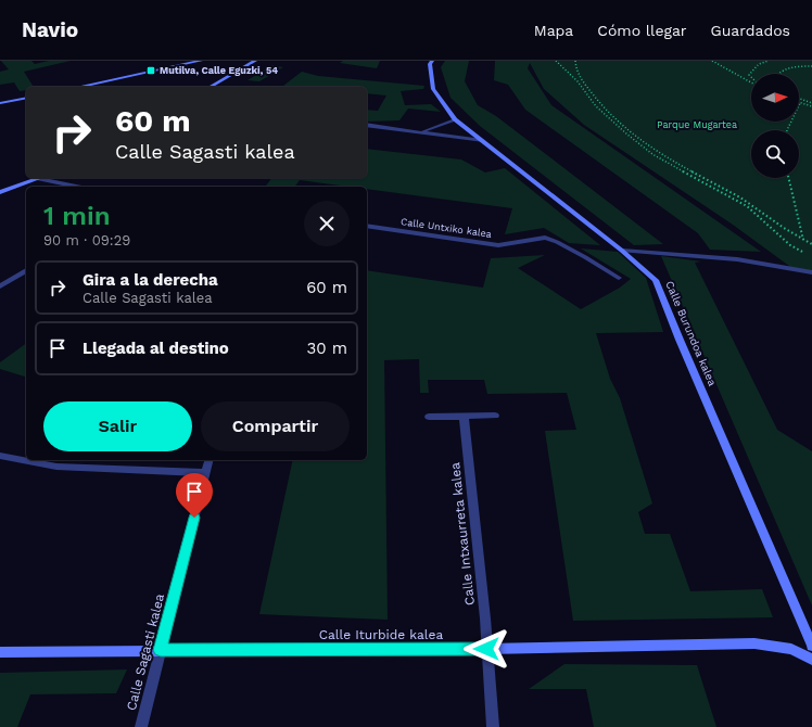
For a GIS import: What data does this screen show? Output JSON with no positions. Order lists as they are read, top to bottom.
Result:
{
  "streets": {
    "street": [
      "Calle Untxiko kalea",
      "Calle Burundoa kalea",
      "Calle Intxaurreta kalea",
      "Calle Iturbide kalea",
      "Calle Sagasti kalea"
    ]
  },
  "crossings": [
    ["Calle Intxaurreta kalea", "Calle Iturbide kalea"],
    ["Calle Iturbide kalea", "Calle Sagasti kalea"]
  ],
  "parks": ["Parque Mugartea"],
  "places": {
    "transit": ["Mutilva, Calle Eguzki, 54"]
  },
  "north": "right",
  "page": {
    "header": "Navio",
    "nav": ["Mapa", "Cómo llegar", "Guardados"],
    "turn": ["60 m", "Calle Sagasti kalea"],
    "heading": ["1 min", "90 m · 09:29"],
    "list": [
      {
        "name": "Gira a la derecha",
        "note": "Calle Sagasti kalea",
        "value": "60 m"
      },
      {
        "name": "Llegada al destino",
        "value": "30 m"
      }
    ],
    "buttons": ["Salir", "Compartir"]
  }
}
